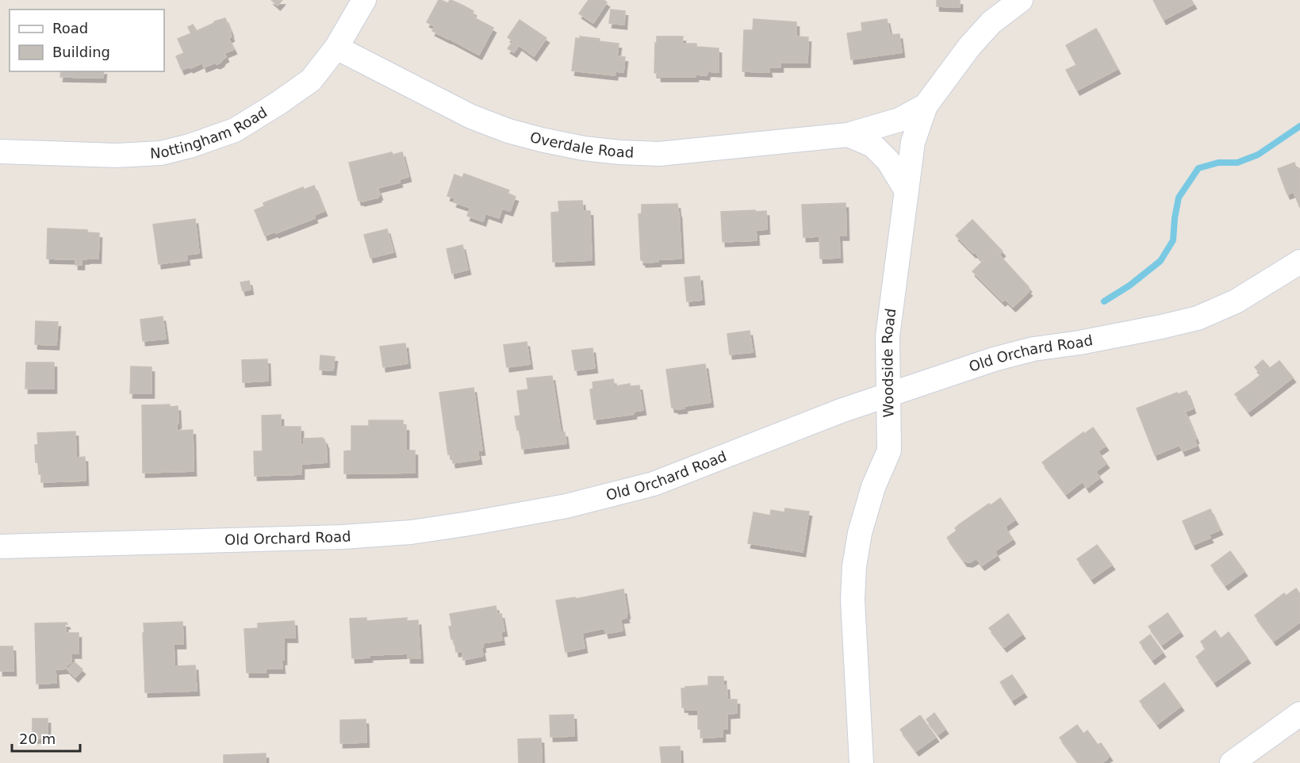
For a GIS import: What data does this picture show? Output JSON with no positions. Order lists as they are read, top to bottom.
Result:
{
  "streets": {
    "street": [
      "Nottingham Road",
      "Overdale Road",
      "Old Orchard Road",
      "Woodside Road"
    ]
  },
  "crossings": [
    ["Nottingham Road", "Overdale Road"],
    ["Overdale Road", "Woodside Road"],
    ["Old Orchard Road", "Woodside Road"]
  ],
  "legend": ["Road", "Building"],
  "scale_bar": "20 m"
}
